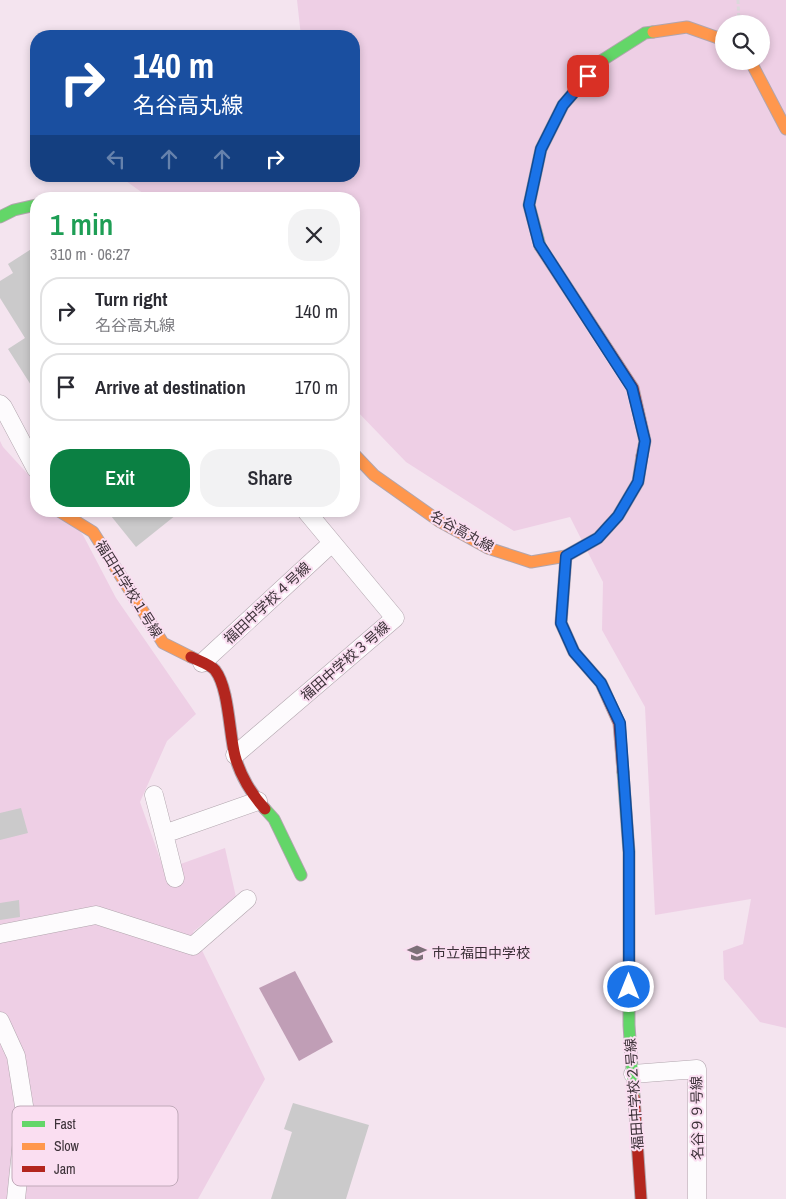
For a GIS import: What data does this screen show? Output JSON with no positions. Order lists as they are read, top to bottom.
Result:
{
  "streets": {
    "street": [
      "名谷高丸線",
      "福田中学校１号線",
      "福田中学校４号線",
      "福田中学校３号線",
      "福田中学校２号線",
      "名谷９９号線"
    ]
  },
  "crossings": [
    ["名谷高丸線", "福田中学校２号線"],
    ["福田中学校１号線", "福田中学校４号線"],
    ["福田中学校１号線", "福田中学校３号線"],
    ["福田中学校４号線", "福田中学校３号線"],
    ["福田中学校２号線", "名谷９９号線"]
  ],
  "places": {
    "school or university": ["市立福田中学校"]
  },
  "legend": ["Fast", "Slow", "Jam"],
  "page": {
    "turn": ["140 m", "名谷高丸線"],
    "heading": ["1 min", "310 m · 06:27"],
    "list": [
      {
        "name": "Turn right",
        "note": "名谷高丸線",
        "value": "140 m"
      },
      {
        "name": "Arrive at destination",
        "value": "170 m"
      }
    ],
    "buttons": ["Exit", "Share"]
  }
}
